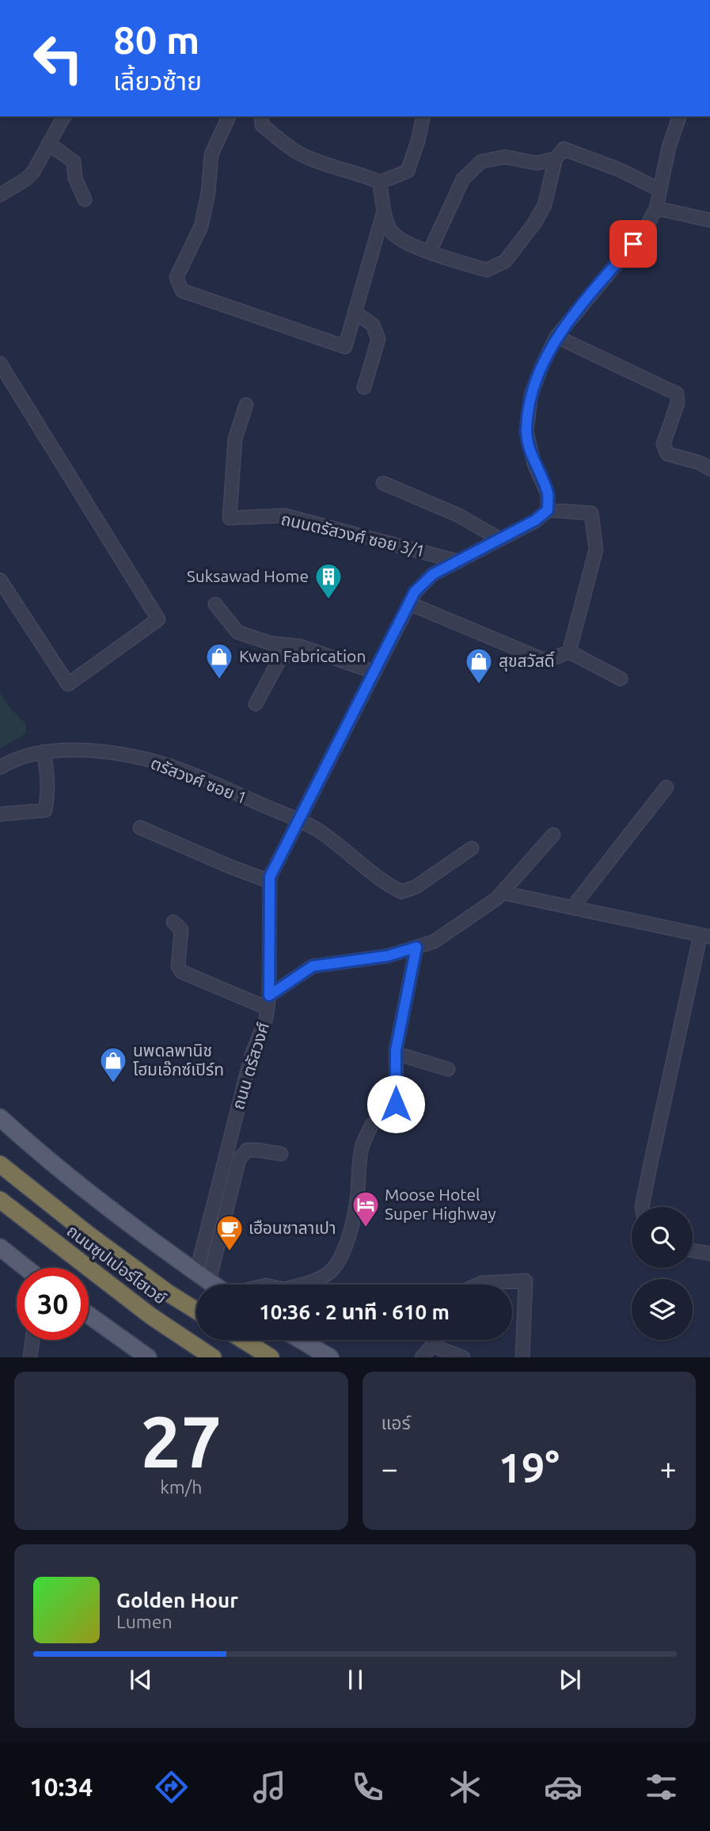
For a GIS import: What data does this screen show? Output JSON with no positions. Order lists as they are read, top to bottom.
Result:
{
  "streets": {
    "highway": ["ถนนซุปเปอร์ไฮเวย์"],
    "street": ["ถนนตรัสวงศ์ ซอย 3/1", "ตรัสวงศ์ ซอย 1", "ถนน ตรัสวงศ์"]
  },
  "crossings": [
    ["ถนนตรัสวงศ์ ซอย 3/1", "ถนน ตรัสวงศ์"],
    ["ตรัสวงศ์ ซอย 1", "ถนน ตรัสวงศ์"]
  ],
  "places": {
    "building": ["Suksawad Home"],
    "shop": ["Kwan Fabrication", "สุขสวัสดิ์", "นพดลพานิช โฮมเอ๊กซ์เปิร์ท"],
    "hotel": ["Moose Hotel Super Highway"],
    "cafe": ["เฮือนซาลาเปา"]
  },
  "page": {
    "turn": ["80 m", "เลี้ยวซ้าย"],
    "limit": "30",
    "trip": "10:36 · 2 นาที · 610 m",
    "tile": [
      ["27", "km/h"],
      "แอร์"
    ],
    "heat": ["−", "19°", "+"],
    "song": ["Golden Hour", "Lumen"],
    "tabs": "10:34"
  }
}
